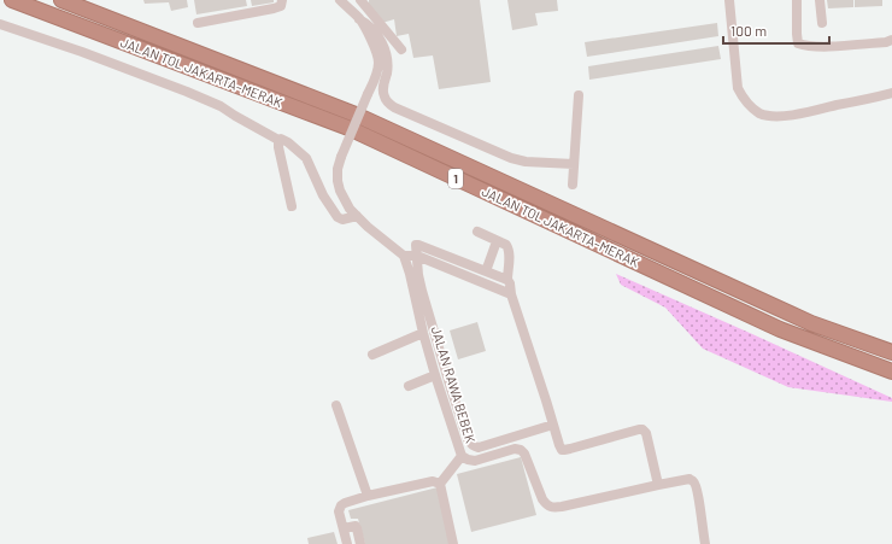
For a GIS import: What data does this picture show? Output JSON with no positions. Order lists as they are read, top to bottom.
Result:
{
  "streets": {
    "highway": ["JALAN TOL JAKARTA–MERAK", "1"],
    "street": ["JALAN RAWA BEBEK"]
  },
  "scale_bar": "100 m"
}
